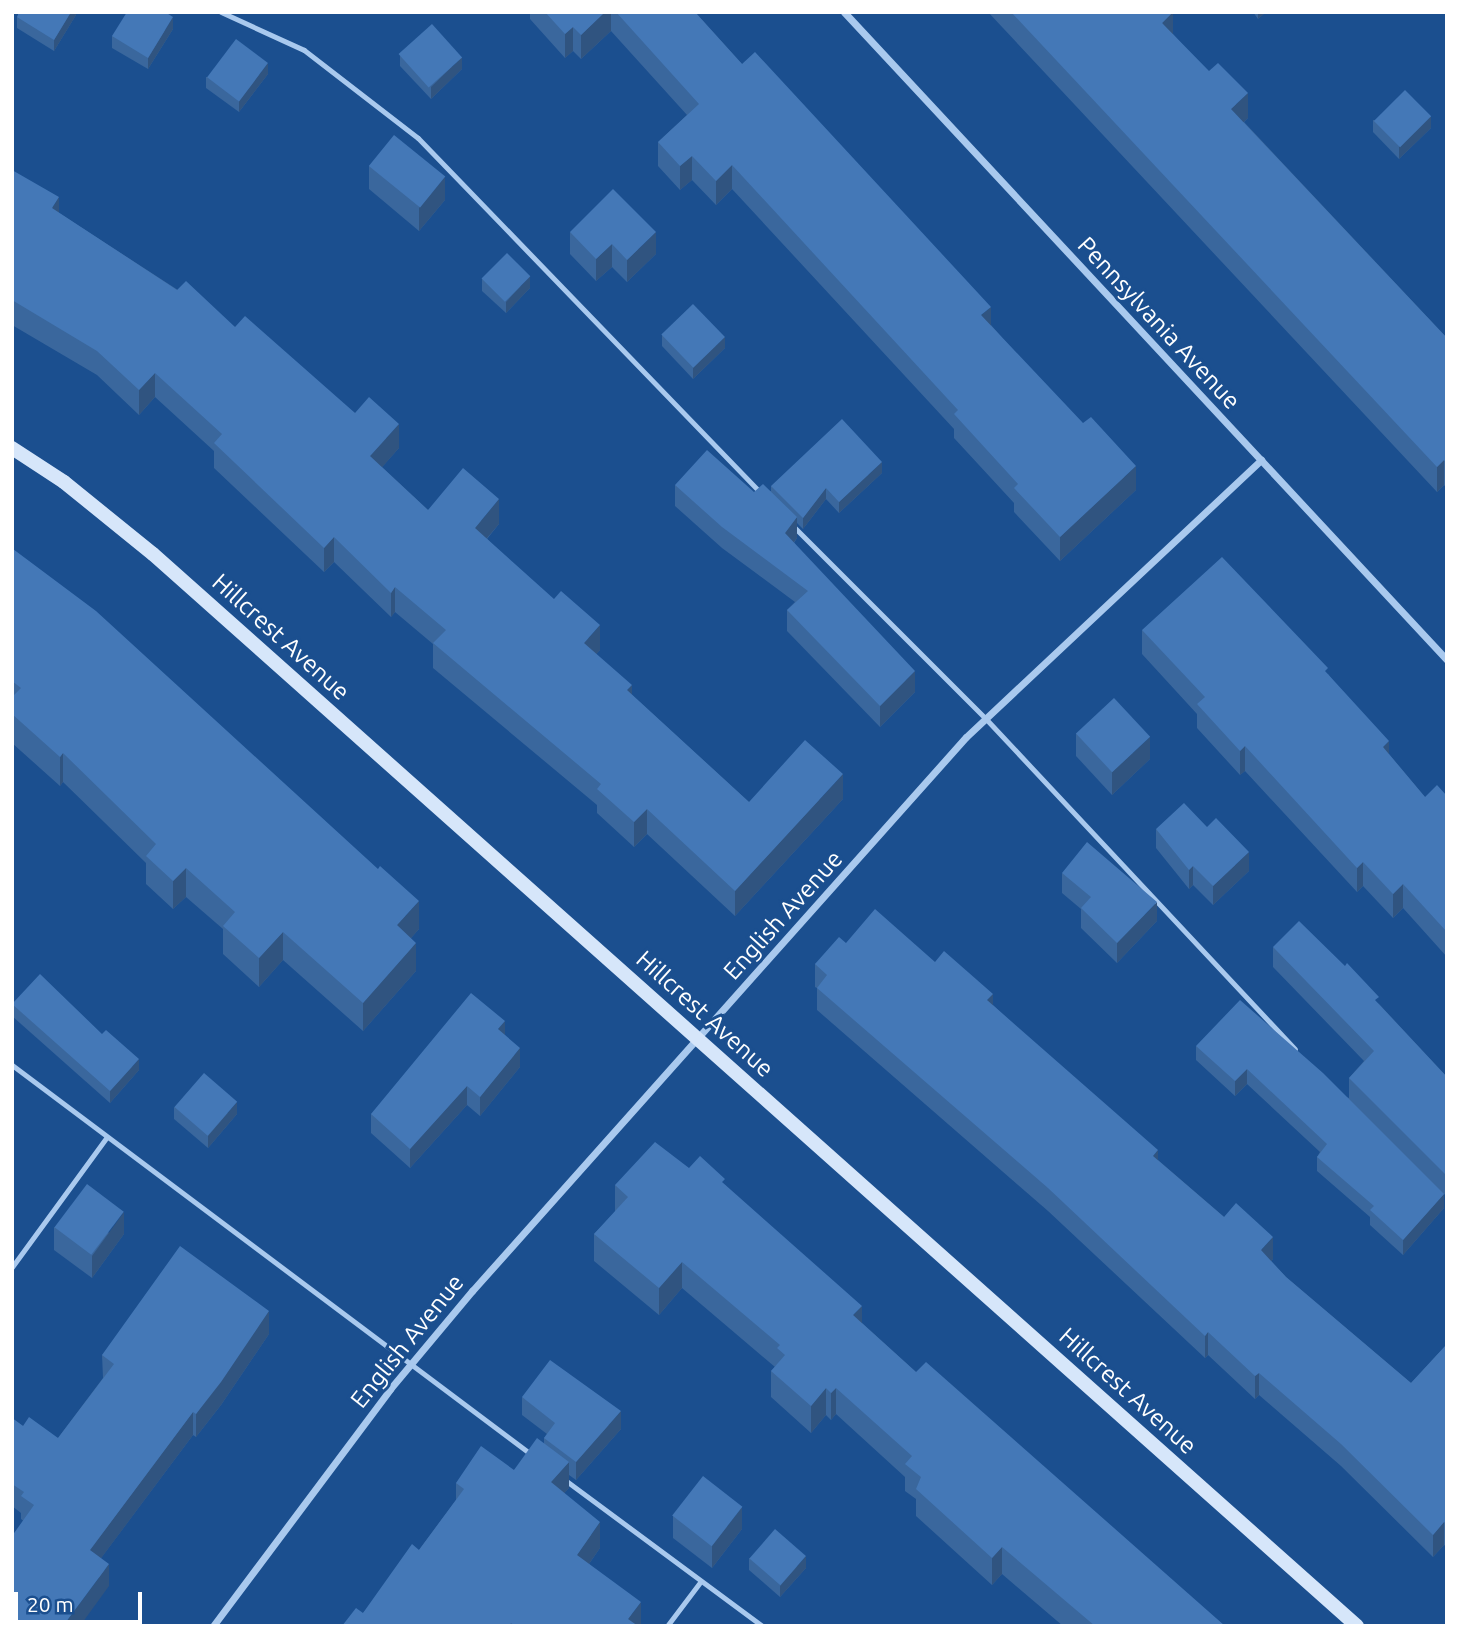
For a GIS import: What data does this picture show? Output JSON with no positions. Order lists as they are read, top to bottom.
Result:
{
  "streets": {
    "main road": ["Hillcrest Avenue"],
    "street": ["Pennsylvania Avenue", "English Avenue"]
  },
  "crossings": [
    ["Pennsylvania Avenue", "English Avenue"],
    ["Hillcrest Avenue", "English Avenue"]
  ],
  "scale_bar": "20 m"
}
